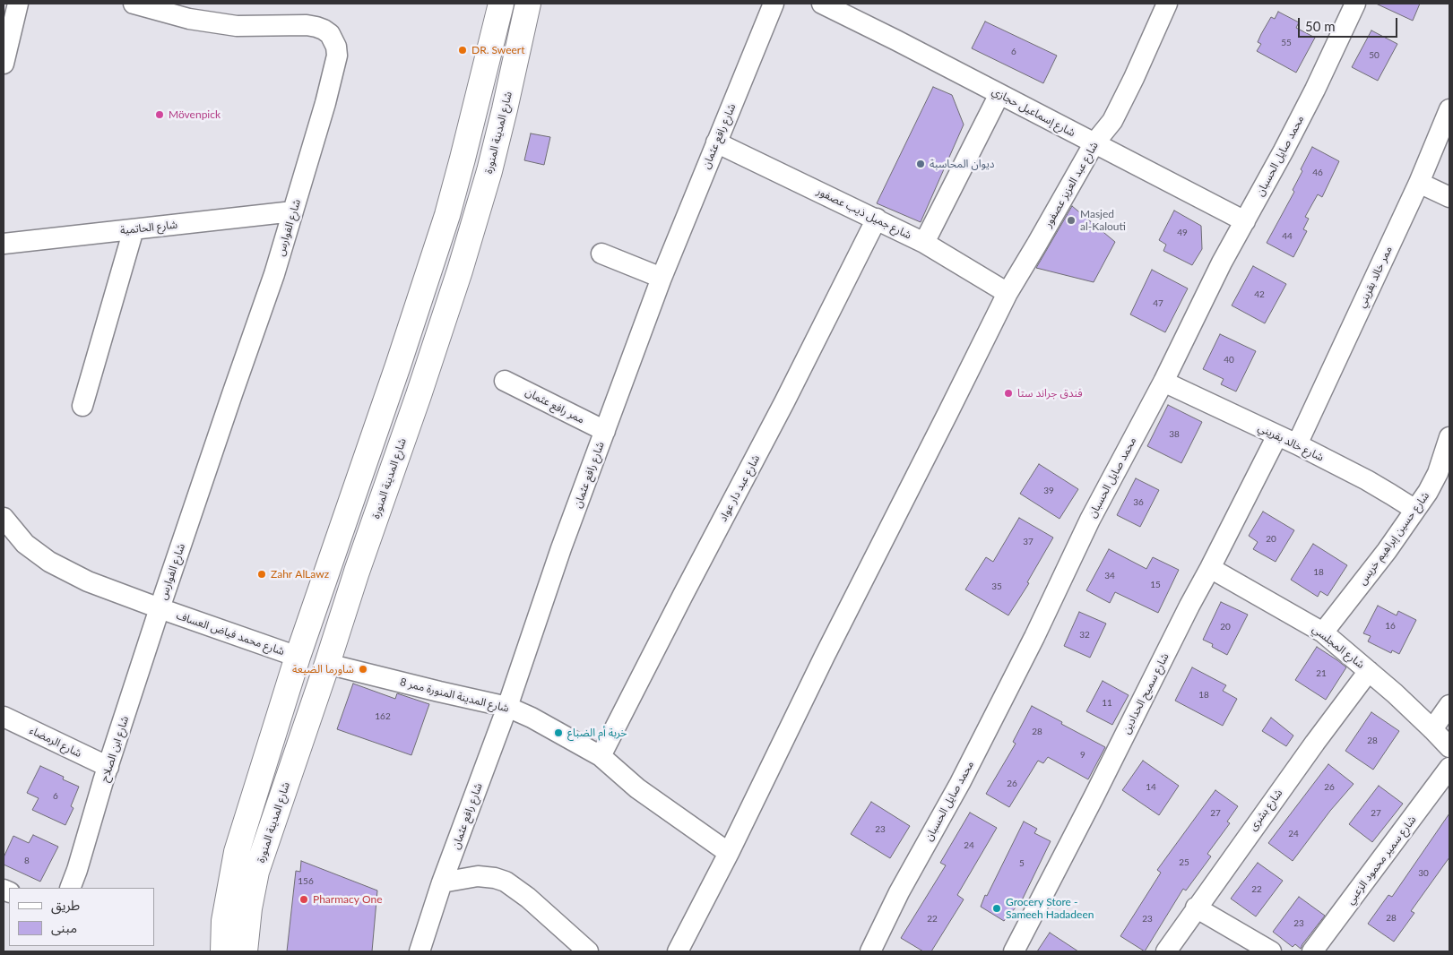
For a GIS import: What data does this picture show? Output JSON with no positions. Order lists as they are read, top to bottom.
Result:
{
  "streets": {
    "main road": ["شارع المدينة المنورة"],
    "street": [
      "شارع إسماعيل حجازي",
      "شارع رافع عثمان",
      "محمد صايل الحسبان",
      "شارع عبد العزيز عصفور",
      "شارع جميل ذيب عصفور",
      "شارع الحاتمية",
      "شارع الفوارس",
      "ممر خالد بقريني",
      "ممر رافع عثمان",
      "شارع خالد بقريني",
      "شارع عبد دار عواد",
      "شارع حسين إبراهيم خريس",
      "شارع محمد فياض العساف",
      "شارع المجلسي",
      "شارع سميح الحدادين",
      "شارع المدينة المنورة ممر 8",
      "شارع الرمضاء",
      "شارع ابن الصلاح",
      "شارع بشرى",
      "شارع سمير محمود الزعبي"
    ]
  },
  "crossings": [
    ["شارع إسماعيل حجازي", "محمد صايل الحسبان"],
    ["شارع إسماعيل حجازي", "شارع عبد العزيز عصفور"],
    ["شارع المدينة المنورة", "شارع المدينة المنورة ممر 8"],
    ["شارع رافع عثمان", "شارع جميل ذيب عصفور"],
    ["شارع رافع عثمان", "ممر رافع عثمان"],
    ["شارع رافع عثمان", "شارع المدينة المنورة ممر 8"],
    ["محمد صايل الحسبان", "شارع خالد بقريني"],
    ["شارع عبد العزيز عصفور", "شارع جميل ذيب عصفور"],
    ["شارع عبد العزيز عصفور", "شارع المدينة المنورة ممر 8"],
    ["شارع جميل ذيب عصفور", "شارع عبد دار عواد"],
    ["شارع الحاتمية", "شارع الفوارس"],
    ["شارع الفوارس", "شارع محمد فياض العساف"],
    ["شارع الفوارس", "شارع ابن الصلاح"],
    ["ممر خالد بقريني", "شارع خالد بقريني"],
    ["شارع خالد بقريني", "شارع حسين إبراهيم خريس"],
    ["شارع خالد بقريني", "شارع سميح الحدادين"],
    ["شارع عبد دار عواد", "شارع المدينة المنورة ممر 8"],
    ["شارع حسين إبراهيم خريس", "شارع المجلسي"],
    ["شارع محمد فياض العساف", "شارع ابن الصلاح"],
    ["شارع المجلسي", "شارع سميح الحدادين"],
    ["شارع المجلسي", "شارع بشرى"],
    ["شارع الرمضاء", "شارع ابن الصلاح"]
  ],
  "places": [
    "DR. Sweert",
    "Mövenpick",
    "ديوان المحاسبة",
    "Masjed al-Kalouti",
    "فندق جراند ستا",
    "Zahr AlLawz",
    "شاورما الضيعة",
    "خربة أم الضباع",
    "Pharmacy One",
    "Grocery Store - Sameeh Hadadeen"
  ],
  "house_numbers": [
    "55",
    "6",
    "50",
    "46",
    "49",
    "44",
    "42",
    "47",
    "40",
    "38",
    "39",
    "36",
    "20",
    "37",
    "18",
    "34",
    "15",
    "35",
    "16",
    "20",
    "32",
    "21",
    "18",
    "11",
    "162",
    "28",
    "28",
    "9",
    "26",
    "14",
    "26",
    "6",
    "27",
    "27",
    "23",
    "24",
    "24",
    "8",
    "25",
    "5",
    "30",
    "156",
    "22",
    "28",
    "22",
    "23",
    "23"
  ],
  "legend": ["طريق", "مبنى"],
  "scale_bar": "50 m"
}
